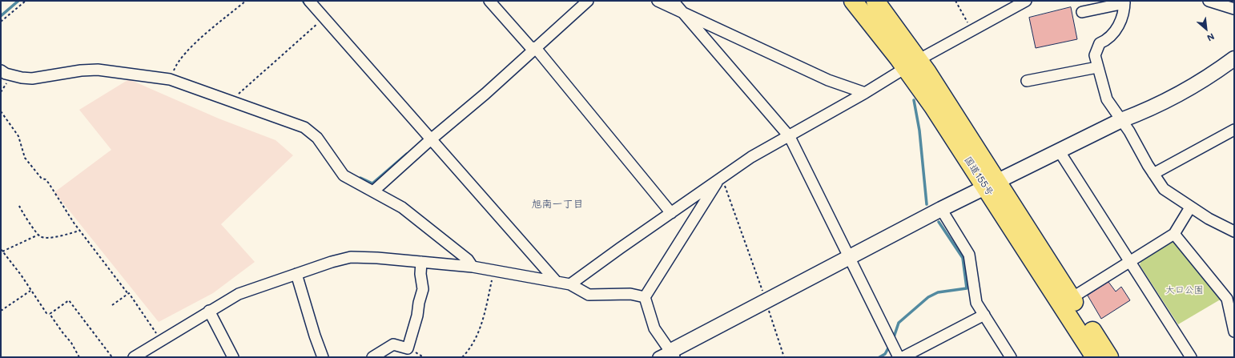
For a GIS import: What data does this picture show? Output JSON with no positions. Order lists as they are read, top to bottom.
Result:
{
  "streets": {
    "highway": ["国道155号"]
  },
  "districts": ["旭南一丁目"],
  "parks": ["大口公園"],
  "north": "bottom right"
}
